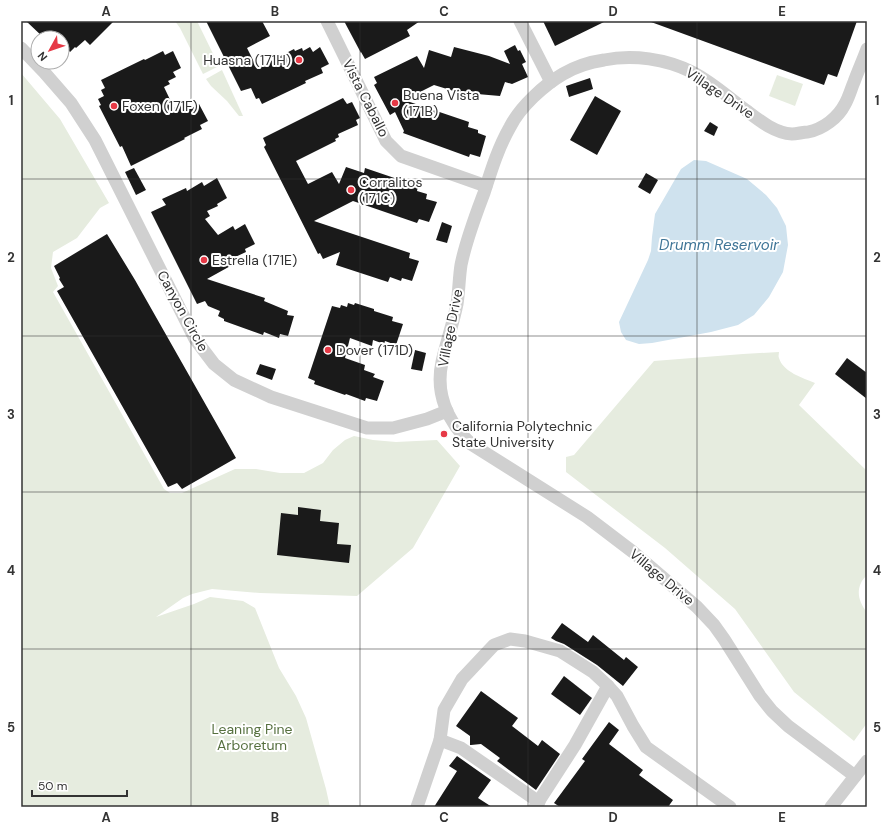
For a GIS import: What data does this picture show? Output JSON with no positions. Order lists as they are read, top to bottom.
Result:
{
  "streets": {
    "street": ["Village Drive", "Vista Caballo", "Canyon Circle"]
  },
  "crossings": [
    ["Village Drive", "Vista Caballo"],
    ["Village Drive", "Canyon Circle"]
  ],
  "water": ["Drumm Reservoir"],
  "parks": ["Leaning Pine Arboretum"],
  "places": [
    "Huasna (171H)",
    "Buena Vista (171B)",
    "Foxen (171F)",
    "Corralitos (171C)",
    "Estrella (171E)",
    "Dover (171D)",
    "California Polytechnic State University"
  ],
  "scale_bar": "50 m",
  "north": "bottom left",
  "grid": {
    "columns": [
      "A",
      "B",
      "C",
      "D",
      "E"
    ],
    "rows": [
      "1",
      "2",
      "3",
      "4",
      "5"
    ]
  }
}
